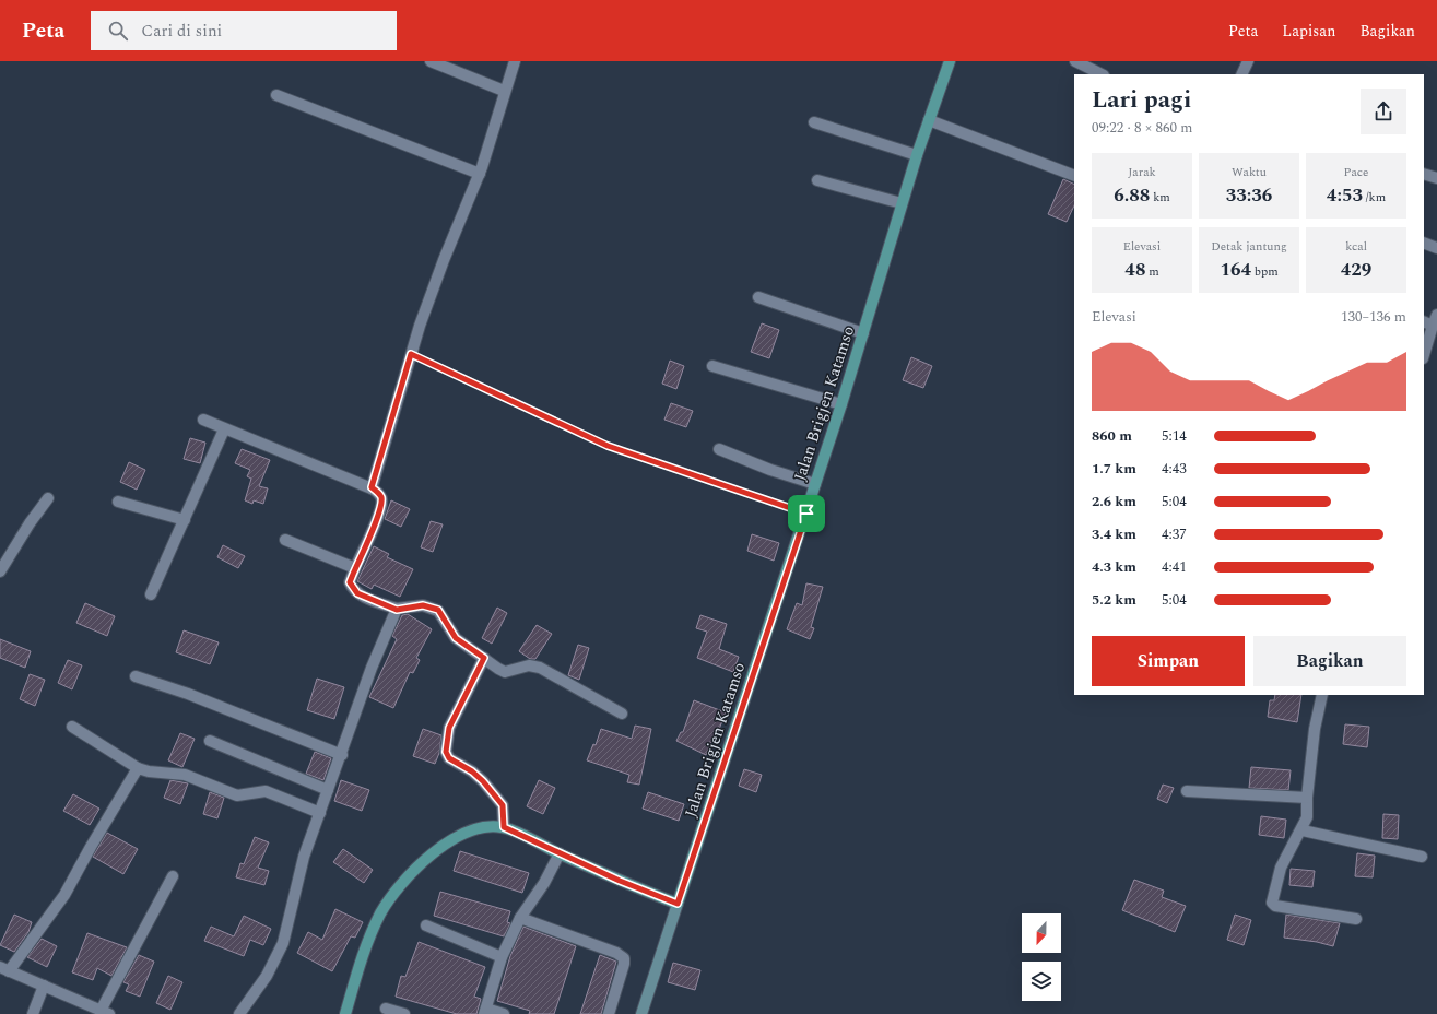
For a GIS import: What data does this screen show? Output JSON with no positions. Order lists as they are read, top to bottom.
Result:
{
  "streets": {
    "main road": ["Jalan Brigjen Katamso"]
  },
  "north": "bottom",
  "page": {
    "header": "Peta",
    "search": "Cari di sini",
    "nav": ["Peta", "Lapisan", "Bagikan"],
    "heading": ["Lari pagi", "09:22 · 8 × 860 m"],
    "stats": [
      ["Jarak", "6.88 km"],
      ["Waktu", "33:36"],
      ["Pace", "4:53 /km"],
      ["Elevasi", "48 m"],
      ["Detak jantung", "164 bpm"],
      ["kcal", "429"]
    ],
    "chart": ["Elevasi", "130–136 m"],
    "list": [
      {
        "name": "860 m",
        "note": "5:14"
      },
      {
        "name": "1.7 km",
        "note": "4:43"
      },
      {
        "name": "2.6 km",
        "note": "5:04"
      },
      {
        "name": "3.4 km",
        "note": "4:37"
      },
      {
        "name": "4.3 km",
        "note": "4:41"
      },
      {
        "name": "5.2 km",
        "note": "5:04"
      }
    ],
    "buttons": ["Simpan", "Bagikan"]
  }
}
